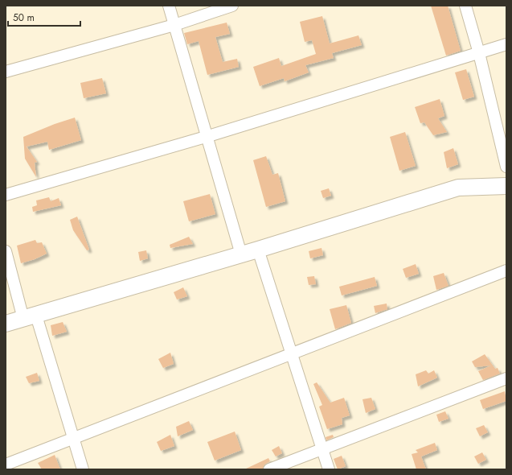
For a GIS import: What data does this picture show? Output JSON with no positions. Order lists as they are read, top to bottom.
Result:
{
  "scale_bar": "50 m"
}
